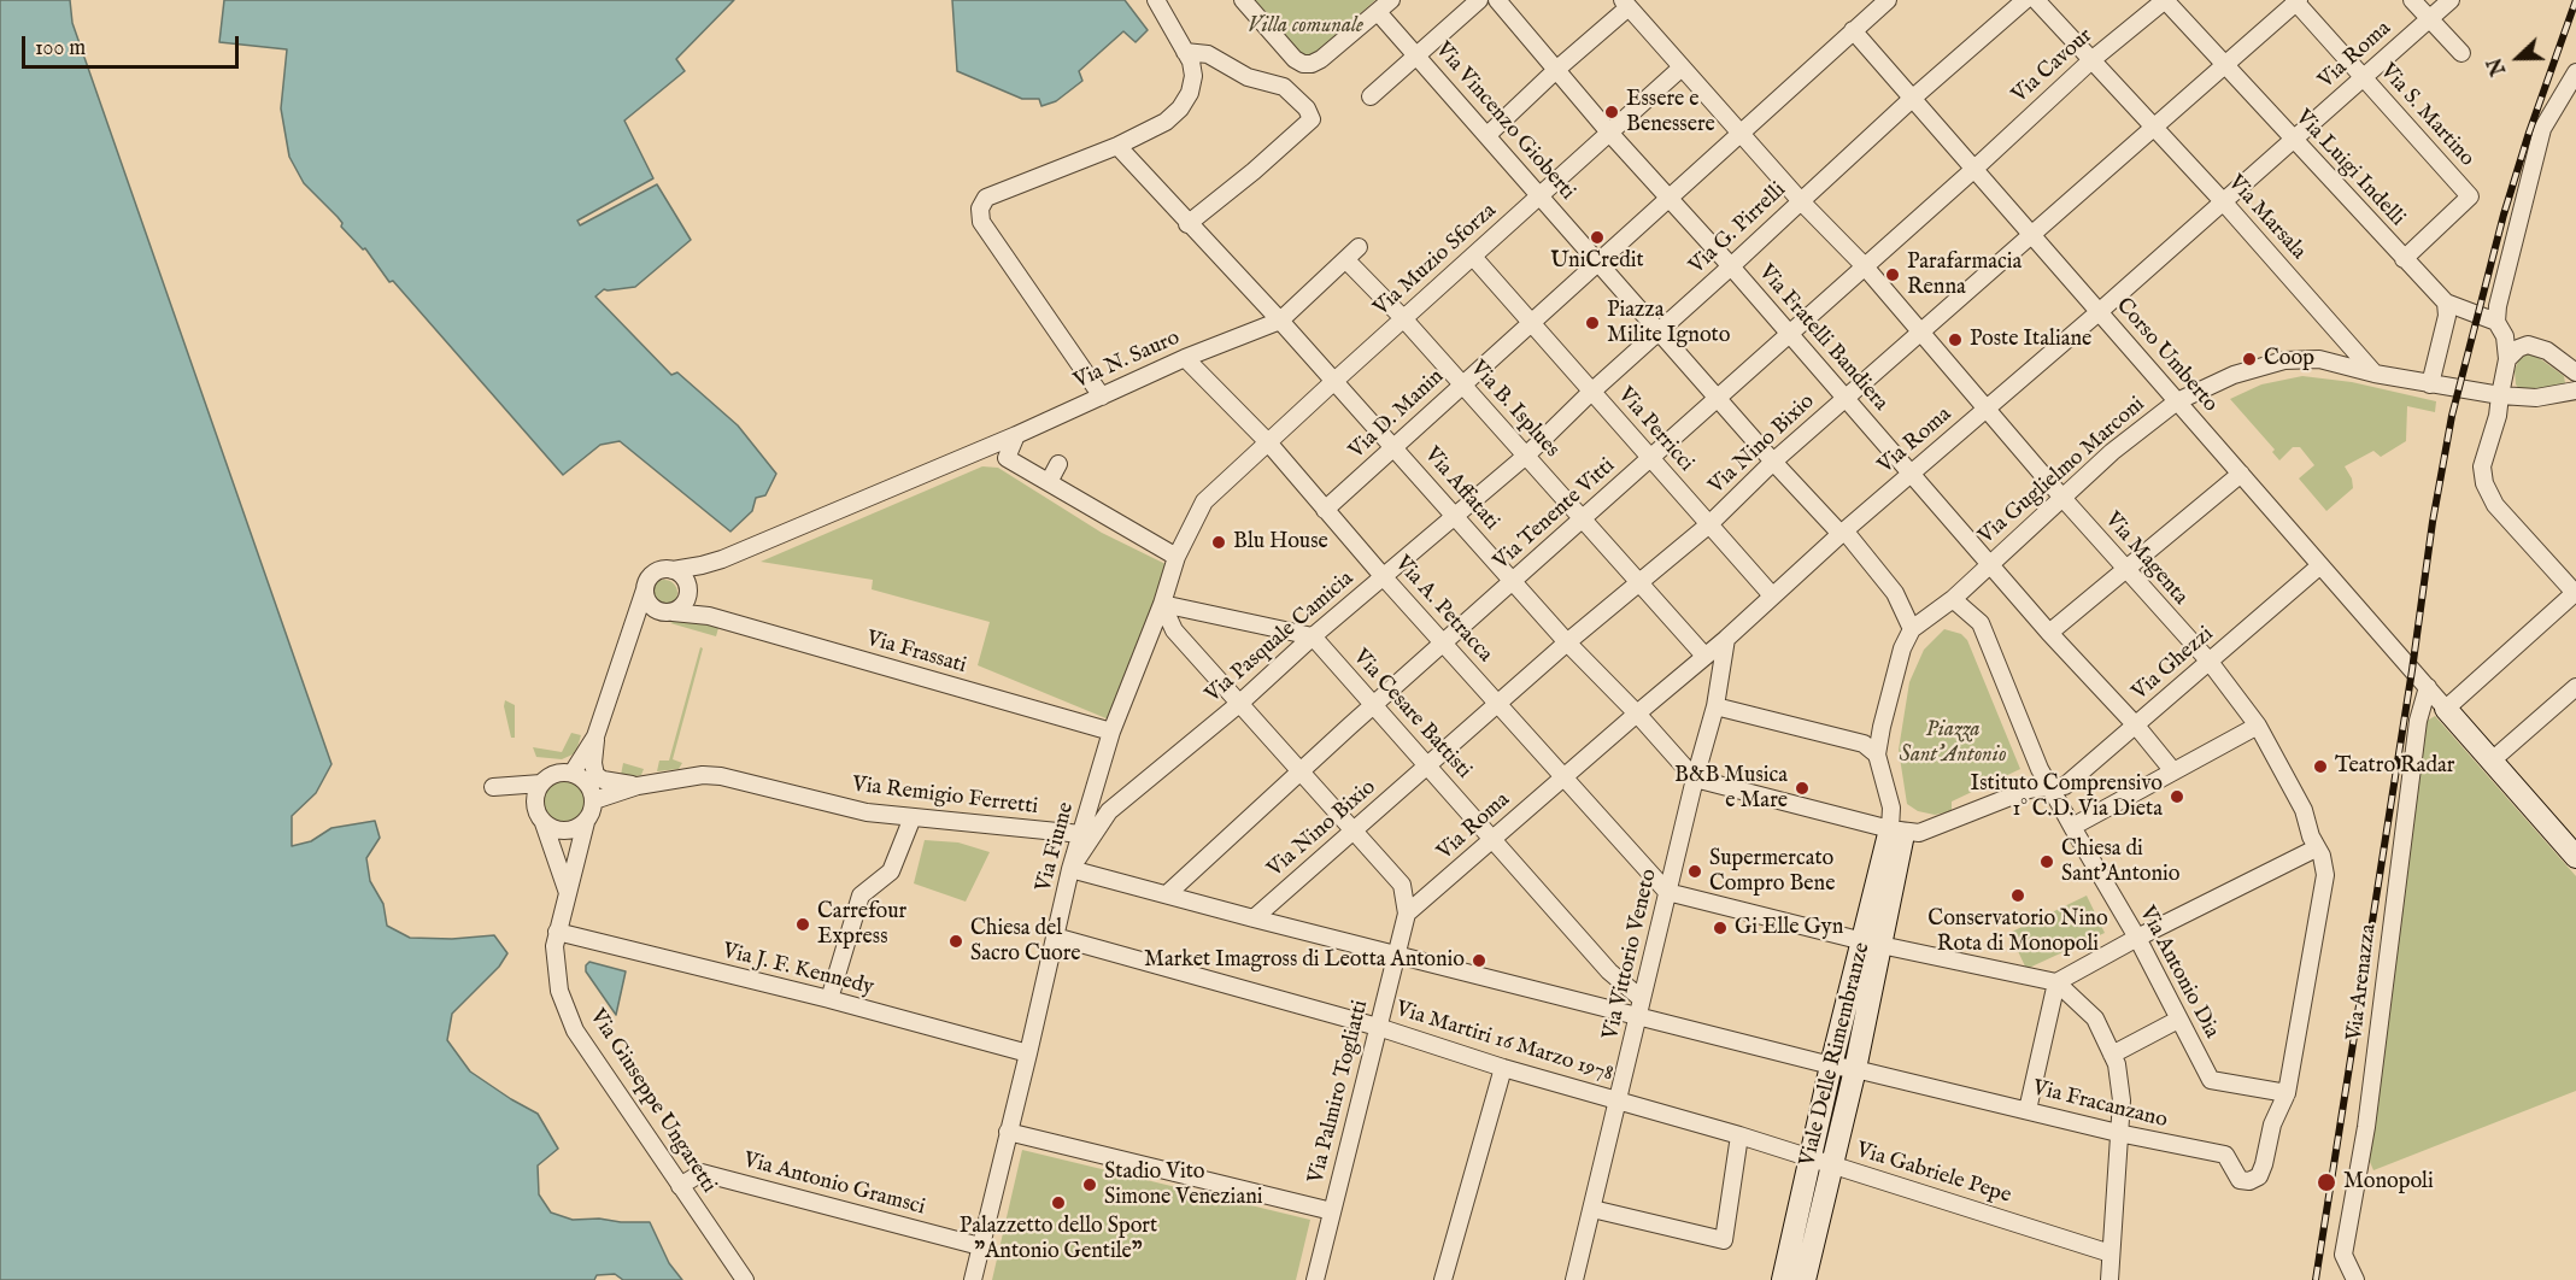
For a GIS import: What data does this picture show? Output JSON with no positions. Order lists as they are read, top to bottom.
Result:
{
  "streets": {
    "street": [
      "Via Roma",
      "Via Cavour",
      "Via S. Martino",
      "Via Vincenzo Gioberti",
      "Via Luigi Indelli",
      "Via Marsala",
      "Via G. Pirrelli",
      "Via Muzio Sforza",
      "Via Fratelli Bandiera",
      "Corso Umberto",
      "Via N. Sauro",
      "Via B. Isplues",
      "Via D. Manin",
      "Via Perricci",
      "Via Nino Bixio",
      "Via Guglielmo Marconi",
      "Via Affatati",
      "Via Tenente Vitti",
      "Via Magenta",
      "Via A. Petracca",
      "Via Pasquale Camicia",
      "Via Frassati",
      "Via Ghezzi",
      "Via Cesare Battisti",
      "Via Remigio Ferretti",
      "Via Fiume",
      "Via Vittorio Veneto",
      "Via J. F. Kennedy",
      "Via Antonio Dia",
      "Via Arenazza",
      "Via Martiri 16 Marzo 1978",
      "Viale Delle Rimembranze",
      "Via Palmiro Togliatti",
      "Via Giuseppe Ungaretti",
      "Via Fracanzano",
      "Via Gabriele Pepe",
      "Via Antonio Gramsci"
    ]
  },
  "crossings": [
    ["Via Roma", "Via S. Martino"],
    ["Via Roma", "Via Luigi Indelli"],
    ["Via Roma", "Via Marsala"],
    ["Via Roma", "Via Fratelli Bandiera"],
    ["Via Roma", "Corso Umberto"],
    ["Via Roma", "Via B. Isplues"],
    ["Via Roma", "Via Perricci"],
    ["Via Roma", "Via Affatati"],
    ["Via Roma", "Via Magenta"],
    ["Via Roma", "Via A. Petracca"],
    ["Via Roma", "Via Cesare Battisti"],
    ["Via Roma", "Via Vittorio Veneto"],
    ["Via Roma", "Via Palmiro Togliatti"],
    ["Via Cavour", "Via Luigi Indelli"],
    ["Via Cavour", "Via Marsala"],
    ["Via Cavour", "Corso Umberto"],
    ["Via Cavour", "Via Tenente Vitti"],
    ["Via S. Martino", "Via Luigi Indelli"],
    ["Via S. Martino", "Via Nino Bixio"],
    ["Via Vincenzo Gioberti", "Via Muzio Sforza"],
    ["Via Luigi Indelli", "Via Nino Bixio"],
    ["Via Marsala", "Via Nino Bixio"],
    ["Via Marsala", "Via Guglielmo Marconi"],
    ["Via G. Pirrelli", "Via Fratelli Bandiera"],
    ["Via G. Pirrelli", "Corso Umberto"],
    ["Via G. Pirrelli", "Via Perricci"],
    ["Via G. Pirrelli", "Via Magenta"],
    ["Via G. Pirrelli", "Via Pasquale Camicia"],
    ["Via Muzio Sforza", "Via Fratelli Bandiera"],
    ["Via Muzio Sforza", "Via B. Isplues"],
    ["Via Muzio Sforza", "Via Affatati"],
    ["Via Muzio Sforza", "Via Magenta"],
    ["Via Muzio Sforza", "Via A. Petracca"],
    ["Via Muzio Sforza", "Via Fiume"],
    ["Via Fratelli Bandiera", "Via Nino Bixio"],
    ["Via Fratelli Bandiera", "Via Guglielmo Marconi"],
    ["Via Fratelli Bandiera", "Via Tenente Vitti"],
    ["Via Fratelli Bandiera", "Via Ghezzi"],
    ["Corso Umberto", "Via Nino Bixio"],
    ["Corso Umberto", "Via Guglielmo Marconi"],
    ["Corso Umberto", "Via Tenente Vitti"],
    ["Corso Umberto", "Via Ghezzi"],
    ["Corso Umberto", "Via Arenazza"],
    ["Via N. Sauro", "Via Affatati"],
    ["Via N. Sauro", "Via A. Petracca"],
    ["Via B. Isplues", "Via D. Manin"],
    ["Via B. Isplues", "Via Nino Bixio"],
    ["Via B. Isplues", "Via Tenente Vitti"],
    ["Via B. Isplues", "Via Pasquale Camicia"],
    ["Via D. Manin", "Via Affatati"],
    ["Via D. Manin", "Via A. Petracca"],
    ["Via Perricci", "Via Nino Bixio"],
    ["Via Perricci", "Via Tenente Vitti"],
    ["Via Perricci", "Via Pasquale Camicia"],
    ["Via Nino Bixio", "Via Affatati"],
    ["Via Nino Bixio", "Via Magenta"],
    ["Via Nino Bixio", "Via A. Petracca"],
    ["Via Nino Bixio", "Via Cesare Battisti"],
    ["Via Nino Bixio", "Via Fracanzano"],
    ["Via Guglielmo Marconi", "Via Magenta"],
    ["Via Guglielmo Marconi", "Via Antonio Dia"],
    ["Via Affatati", "Via Tenente Vitti"],
    ["Via Affatati", "Via Pasquale Camicia"],
    ["Via Affatati", "Via Vittorio Veneto"],
    ["Via Tenente Vitti", "Via Magenta"],
    ["Via Tenente Vitti", "Via A. Petracca"],
    ["Via Tenente Vitti", "Via Cesare Battisti"],
    ["Via Tenente Vitti", "Via Fracanzano"],
    ["Via Magenta", "Via Ghezzi"],
    ["Via Magenta", "Via Antonio Dia"],
    ["Via Magenta", "Via Fracanzano"],
    ["Via A. Petracca", "Via Pasquale Camicia"],
    ["Via A. Petracca", "Via Vittorio Veneto"],
    ["Via Pasquale Camicia", "Via Cesare Battisti"],
    ["Via Pasquale Camicia", "Via Fiume"],
    ["Via Pasquale Camicia", "Via Fracanzano"],
    ["Via Frassati", "Via Fiume"],
    ["Via Ghezzi", "Via Antonio Dia"],
    ["Via Ghezzi", "Viale Delle Rimembranze"],
    ["Via Cesare Battisti", "Via Vittorio Veneto"],
    ["Via Remigio Ferretti", "Via Fiume"],
    ["Via Remigio Ferretti", "Via Giuseppe Ungaretti"],
    ["Via Fiume", "Via J. F. Kennedy"],
    ["Via Fiume", "Via Martiri 16 Marzo 1978"],
    ["Via Fiume", "Via Fracanzano"],
    ["Via Fiume", "Via Antonio Gramsci"],
    ["Via Vittorio Veneto", "Via Martiri 16 Marzo 1978"],
    ["Via Vittorio Veneto", "Via Fracanzano"],
    ["Via Vittorio Veneto", "Via Gabriele Pepe"],
    ["Via J. F. Kennedy", "Via Giuseppe Ungaretti"],
    ["Via Antonio Dia", "Via Fracanzano"],
    ["Via Martiri 16 Marzo 1978", "Via Palmiro Togliatti"],
    ["Via Martiri 16 Marzo 1978", "Via Gabriele Pepe"],
    ["Viale Delle Rimembranze", "Via Fracanzano"],
    ["Viale Delle Rimembranze", "Via Gabriele Pepe"],
    ["Via Palmiro Togliatti", "Via Fracanzano"],
    ["Via Giuseppe Ungaretti", "Via Antonio Gramsci"]
  ],
  "parks": ["Villa comunale", "Piazza Sant'Antonio"],
  "places": [
    "Essere e Benessere",
    "UniCredit",
    "Parafarmacia Renna",
    "Piazza Milite Ignoto",
    "Poste Italiane",
    "Coop",
    "Blu House",
    "Teatro Radar",
    "B&B Musica e Mare",
    "Istituto Comprensivo 1° C.D. Via Dieta",
    "Chiesa di Sant'Antonio",
    "Supermercato Compro Bene",
    "Conservatorio Nino Rota di Monopoli",
    "Carrefour Express",
    "Gi Elle Gyn",
    "Chiesa del Sacro Cuore",
    "Market Imagross di Leotta Antonio",
    "Monopoli",
    "Stadio Vito Simone Veneziani",
    "Palazzetto dello Sport \"Antonio Gentile\""
  ],
  "scale_bar": "100 m",
  "north": "left"
}
